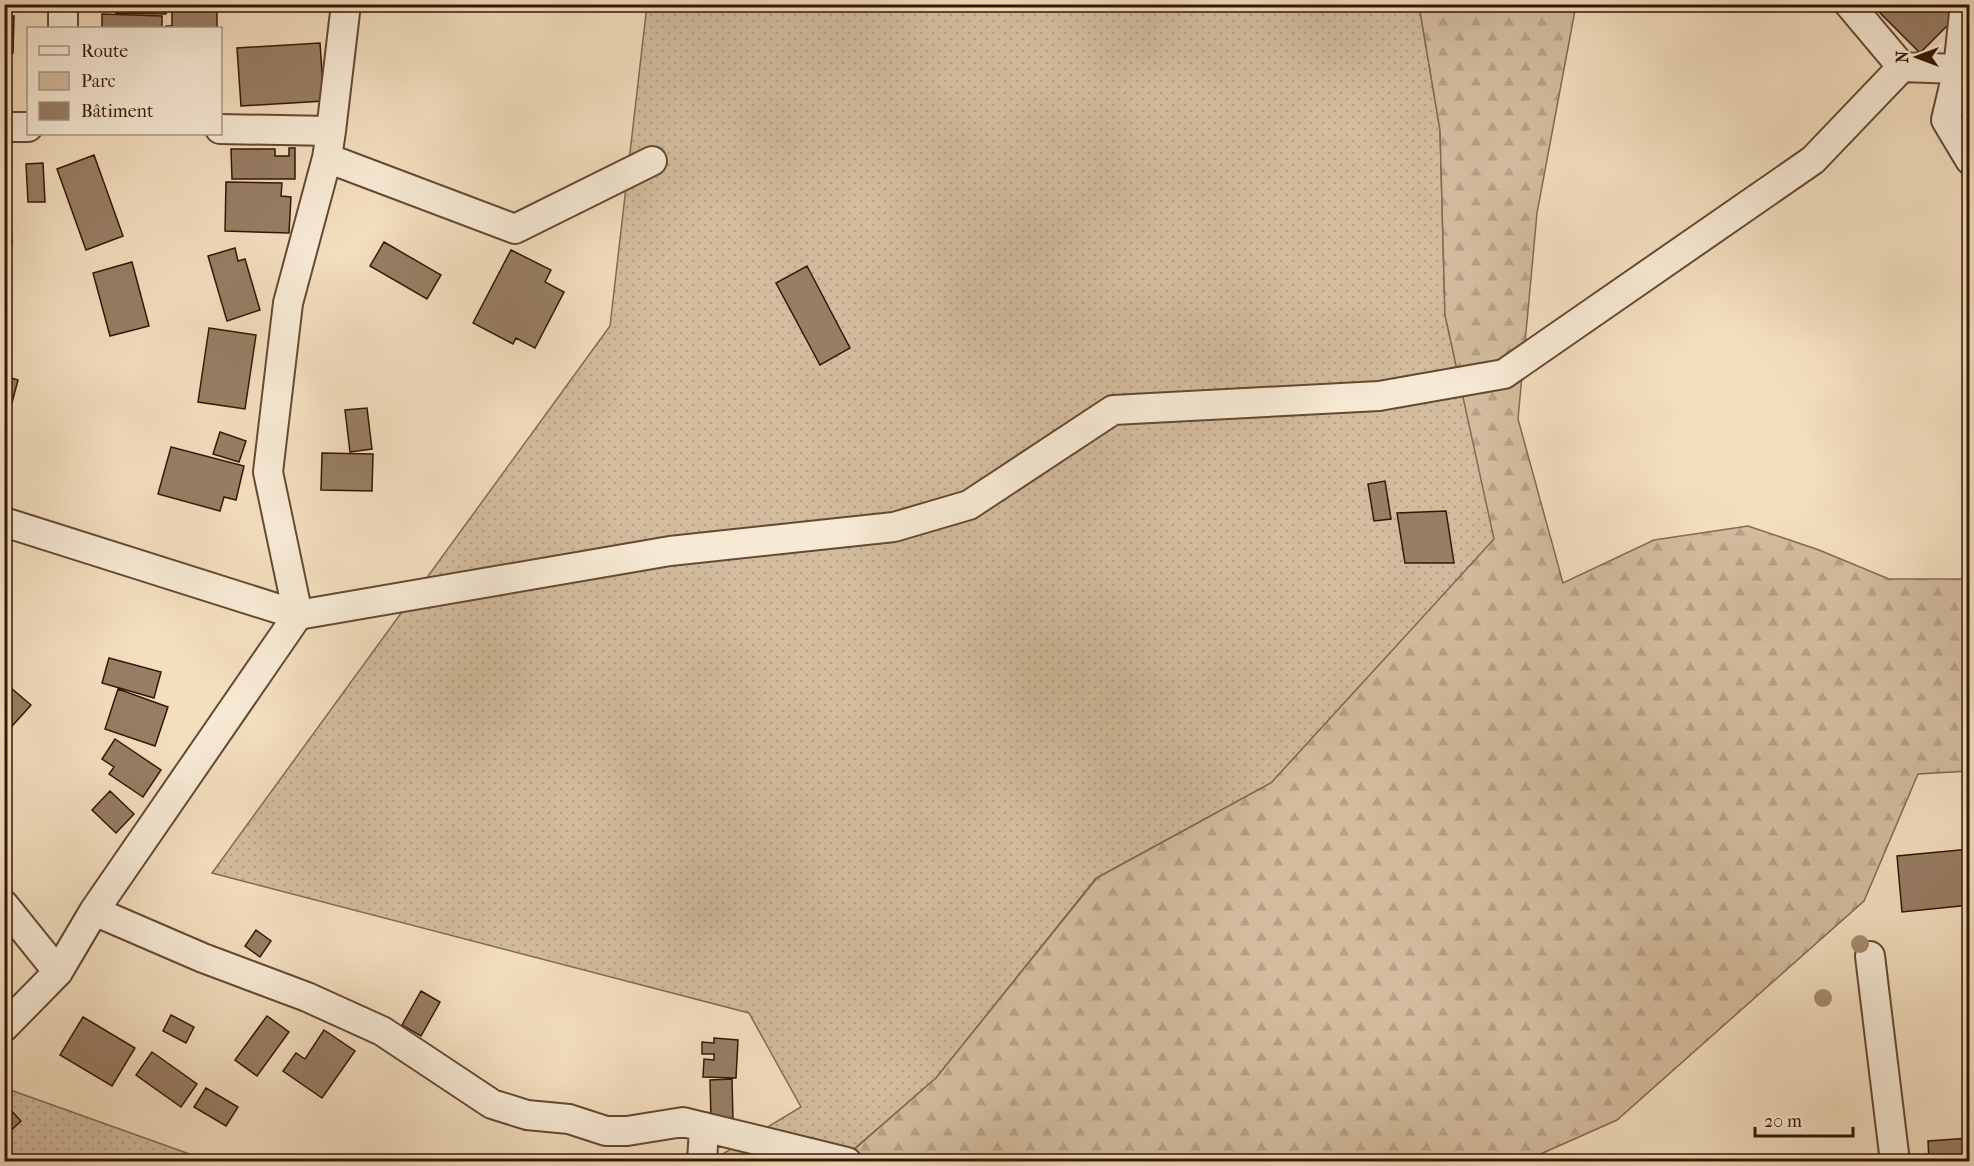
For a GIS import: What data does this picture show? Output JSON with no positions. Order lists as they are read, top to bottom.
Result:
{
  "legend": ["Route", "Parc", "Bâtiment"],
  "scale_bar": "20 m",
  "north": "left"
}
